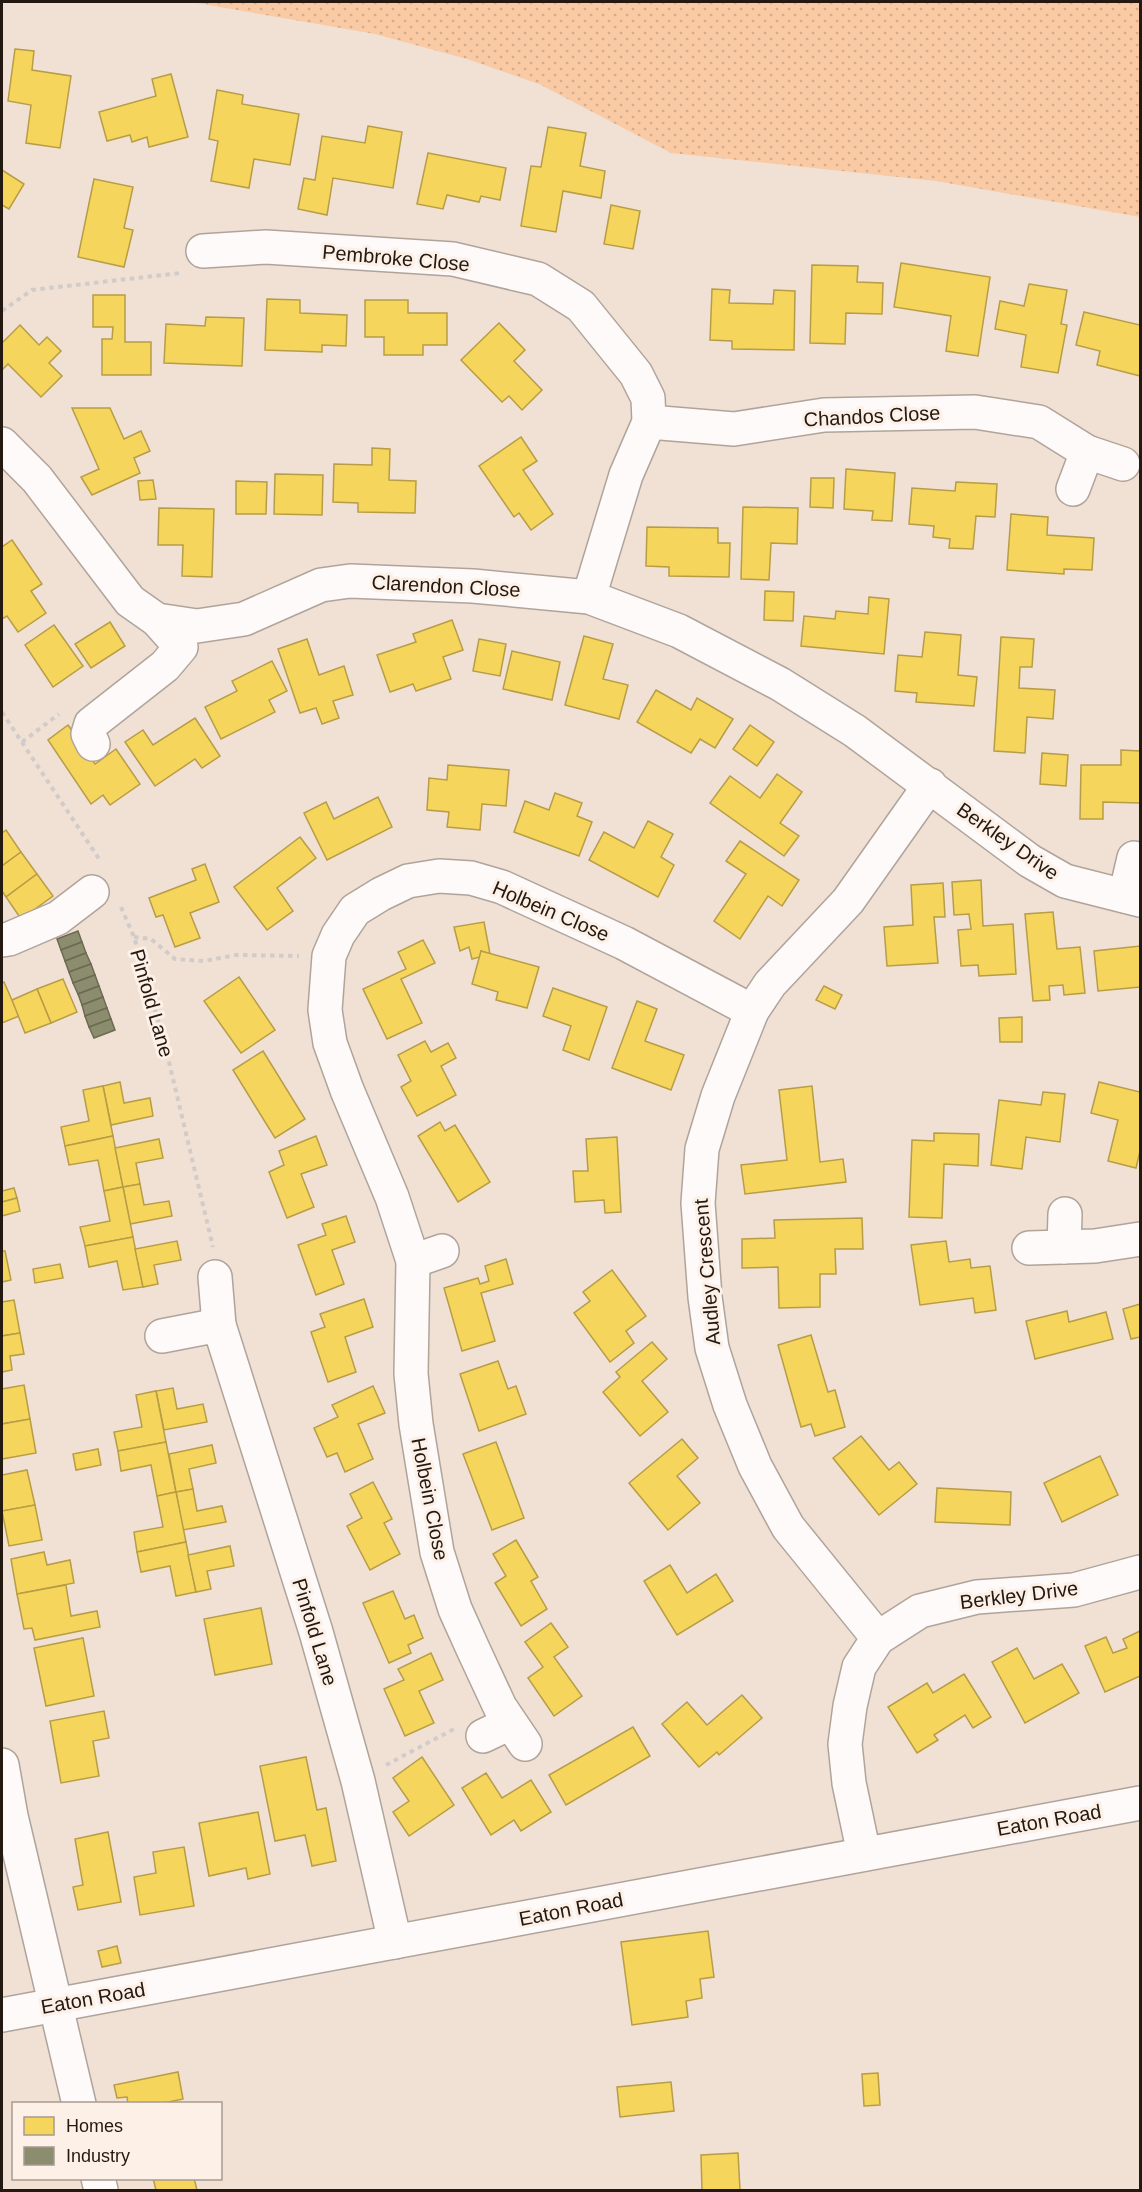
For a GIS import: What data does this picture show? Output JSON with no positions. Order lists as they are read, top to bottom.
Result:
{
  "streets": {
    "street": [
      "Pembroke Close",
      "Chandos Close",
      "Clarendon Close",
      "Berkley Drive",
      "Holbein Close",
      "Pinfold Lane",
      "Audley Crescent",
      "Eaton Road"
    ]
  },
  "crossings": [
    ["Pembroke Close", "Chandos Close"],
    ["Clarendon Close", "Berkley Drive"],
    ["Clarendon Close", "Audley Crescent"],
    ["Berkley Drive", "Audley Crescent"],
    ["Berkley Drive", "Eaton Road"],
    ["Holbein Close", "Audley Crescent"],
    ["Pinfold Lane", "Eaton Road"]
  ],
  "legend": ["Homes", "Industry"]
}
